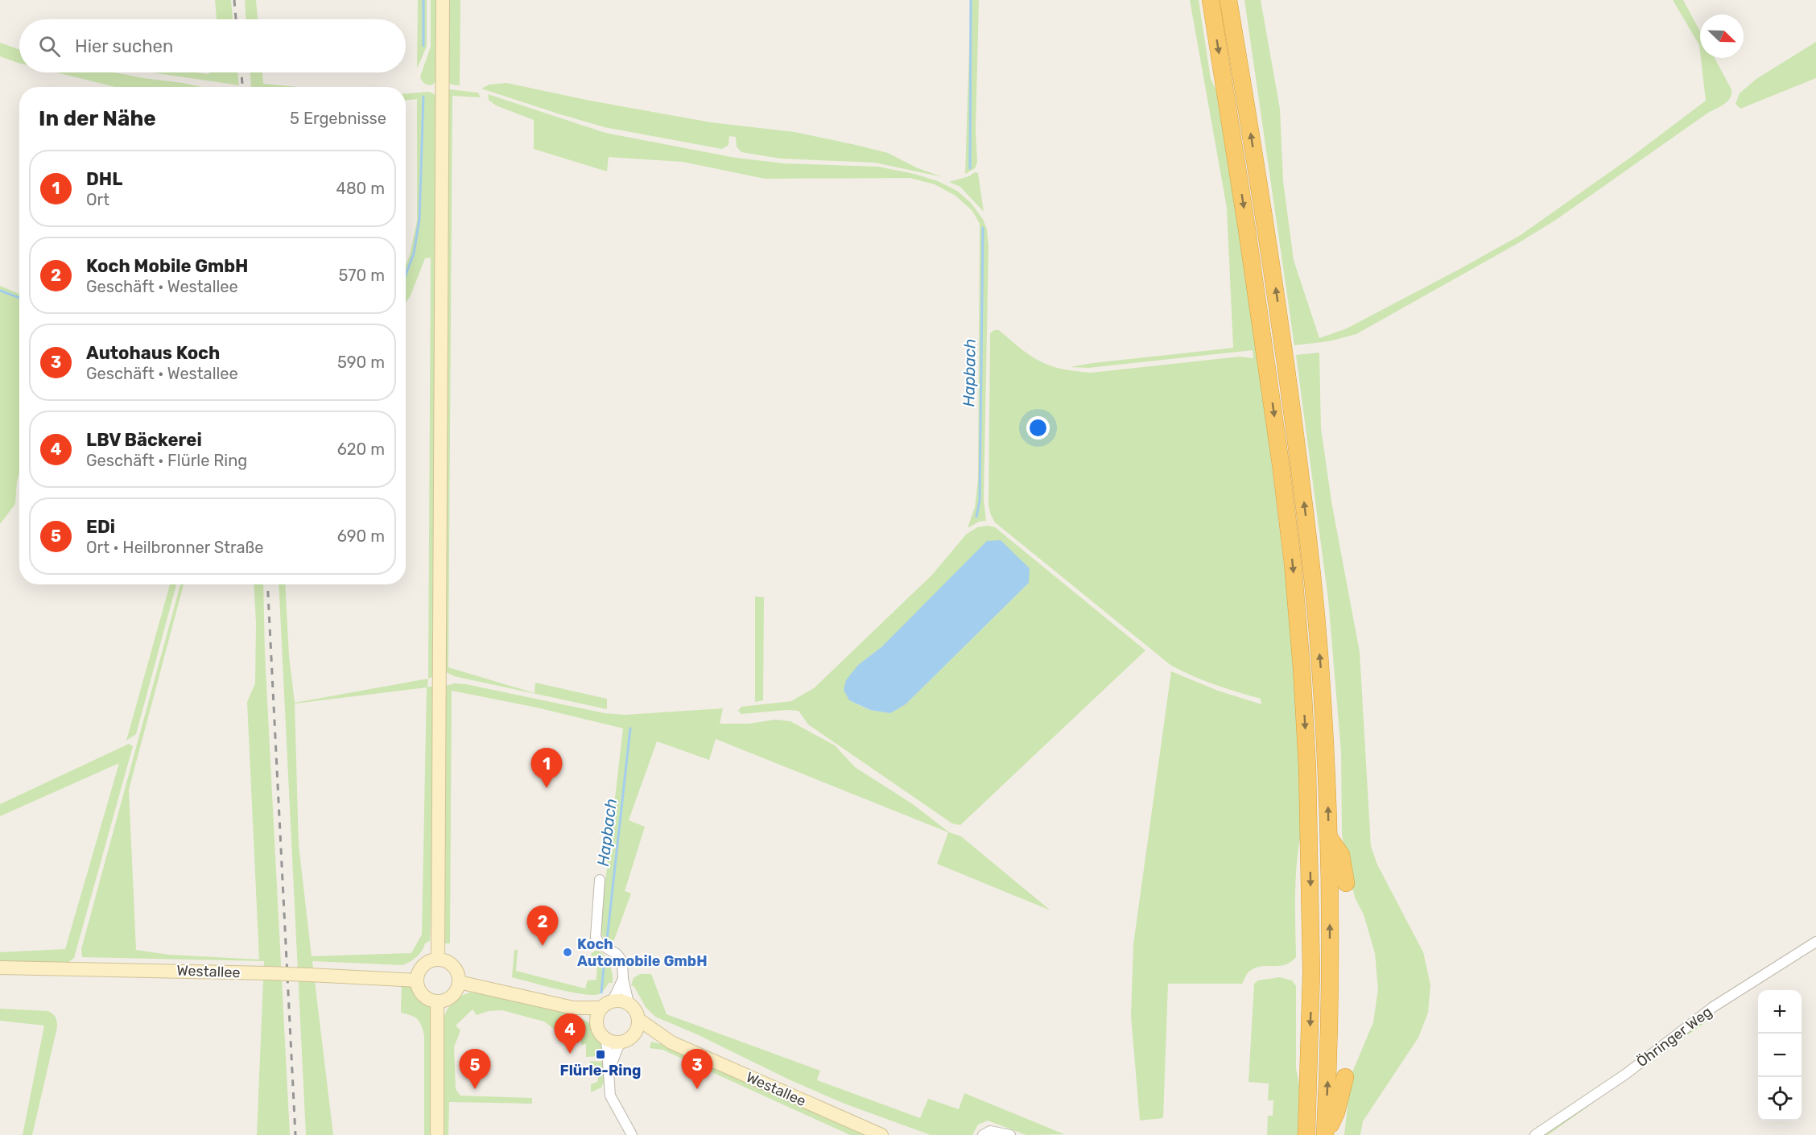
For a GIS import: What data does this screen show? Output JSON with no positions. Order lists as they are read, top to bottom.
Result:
{
  "streets": {
    "main road": ["Westallee"],
    "street": ["Öhringer Weg"]
  },
  "water": ["Hapbach"],
  "places": {
    "other": ["Koch Automobile GmbH"],
    "transit": ["Flürle-Ring"]
  },
  "north": "bottom right",
  "page": {
    "search": "Hier suchen",
    "heading": ["In der Nähe", "5 Ergebnisse"],
    "list": [
      {
        "mark": "1",
        "name": "DHL",
        "note": "Ort",
        "value": "480 m"
      },
      {
        "mark": "2",
        "name": "Koch Mobile GmbH",
        "note": "Geschäft · Westallee",
        "value": "570 m"
      },
      {
        "mark": "3",
        "name": "Autohaus Koch",
        "note": "Geschäft · Westallee",
        "value": "590 m"
      },
      {
        "mark": "4",
        "name": "LBV Bäckerei",
        "note": "Geschäft · Flürle Ring",
        "value": "620 m"
      },
      {
        "mark": "5",
        "name": "EDi",
        "note": "Ort · Heilbronner Straße",
        "value": "690 m"
      }
    ],
    "pins": [
      "1",
      "2",
      "4",
      "3",
      "5"
    ],
    "map_buttons": ["+", "−"]
  }
}
